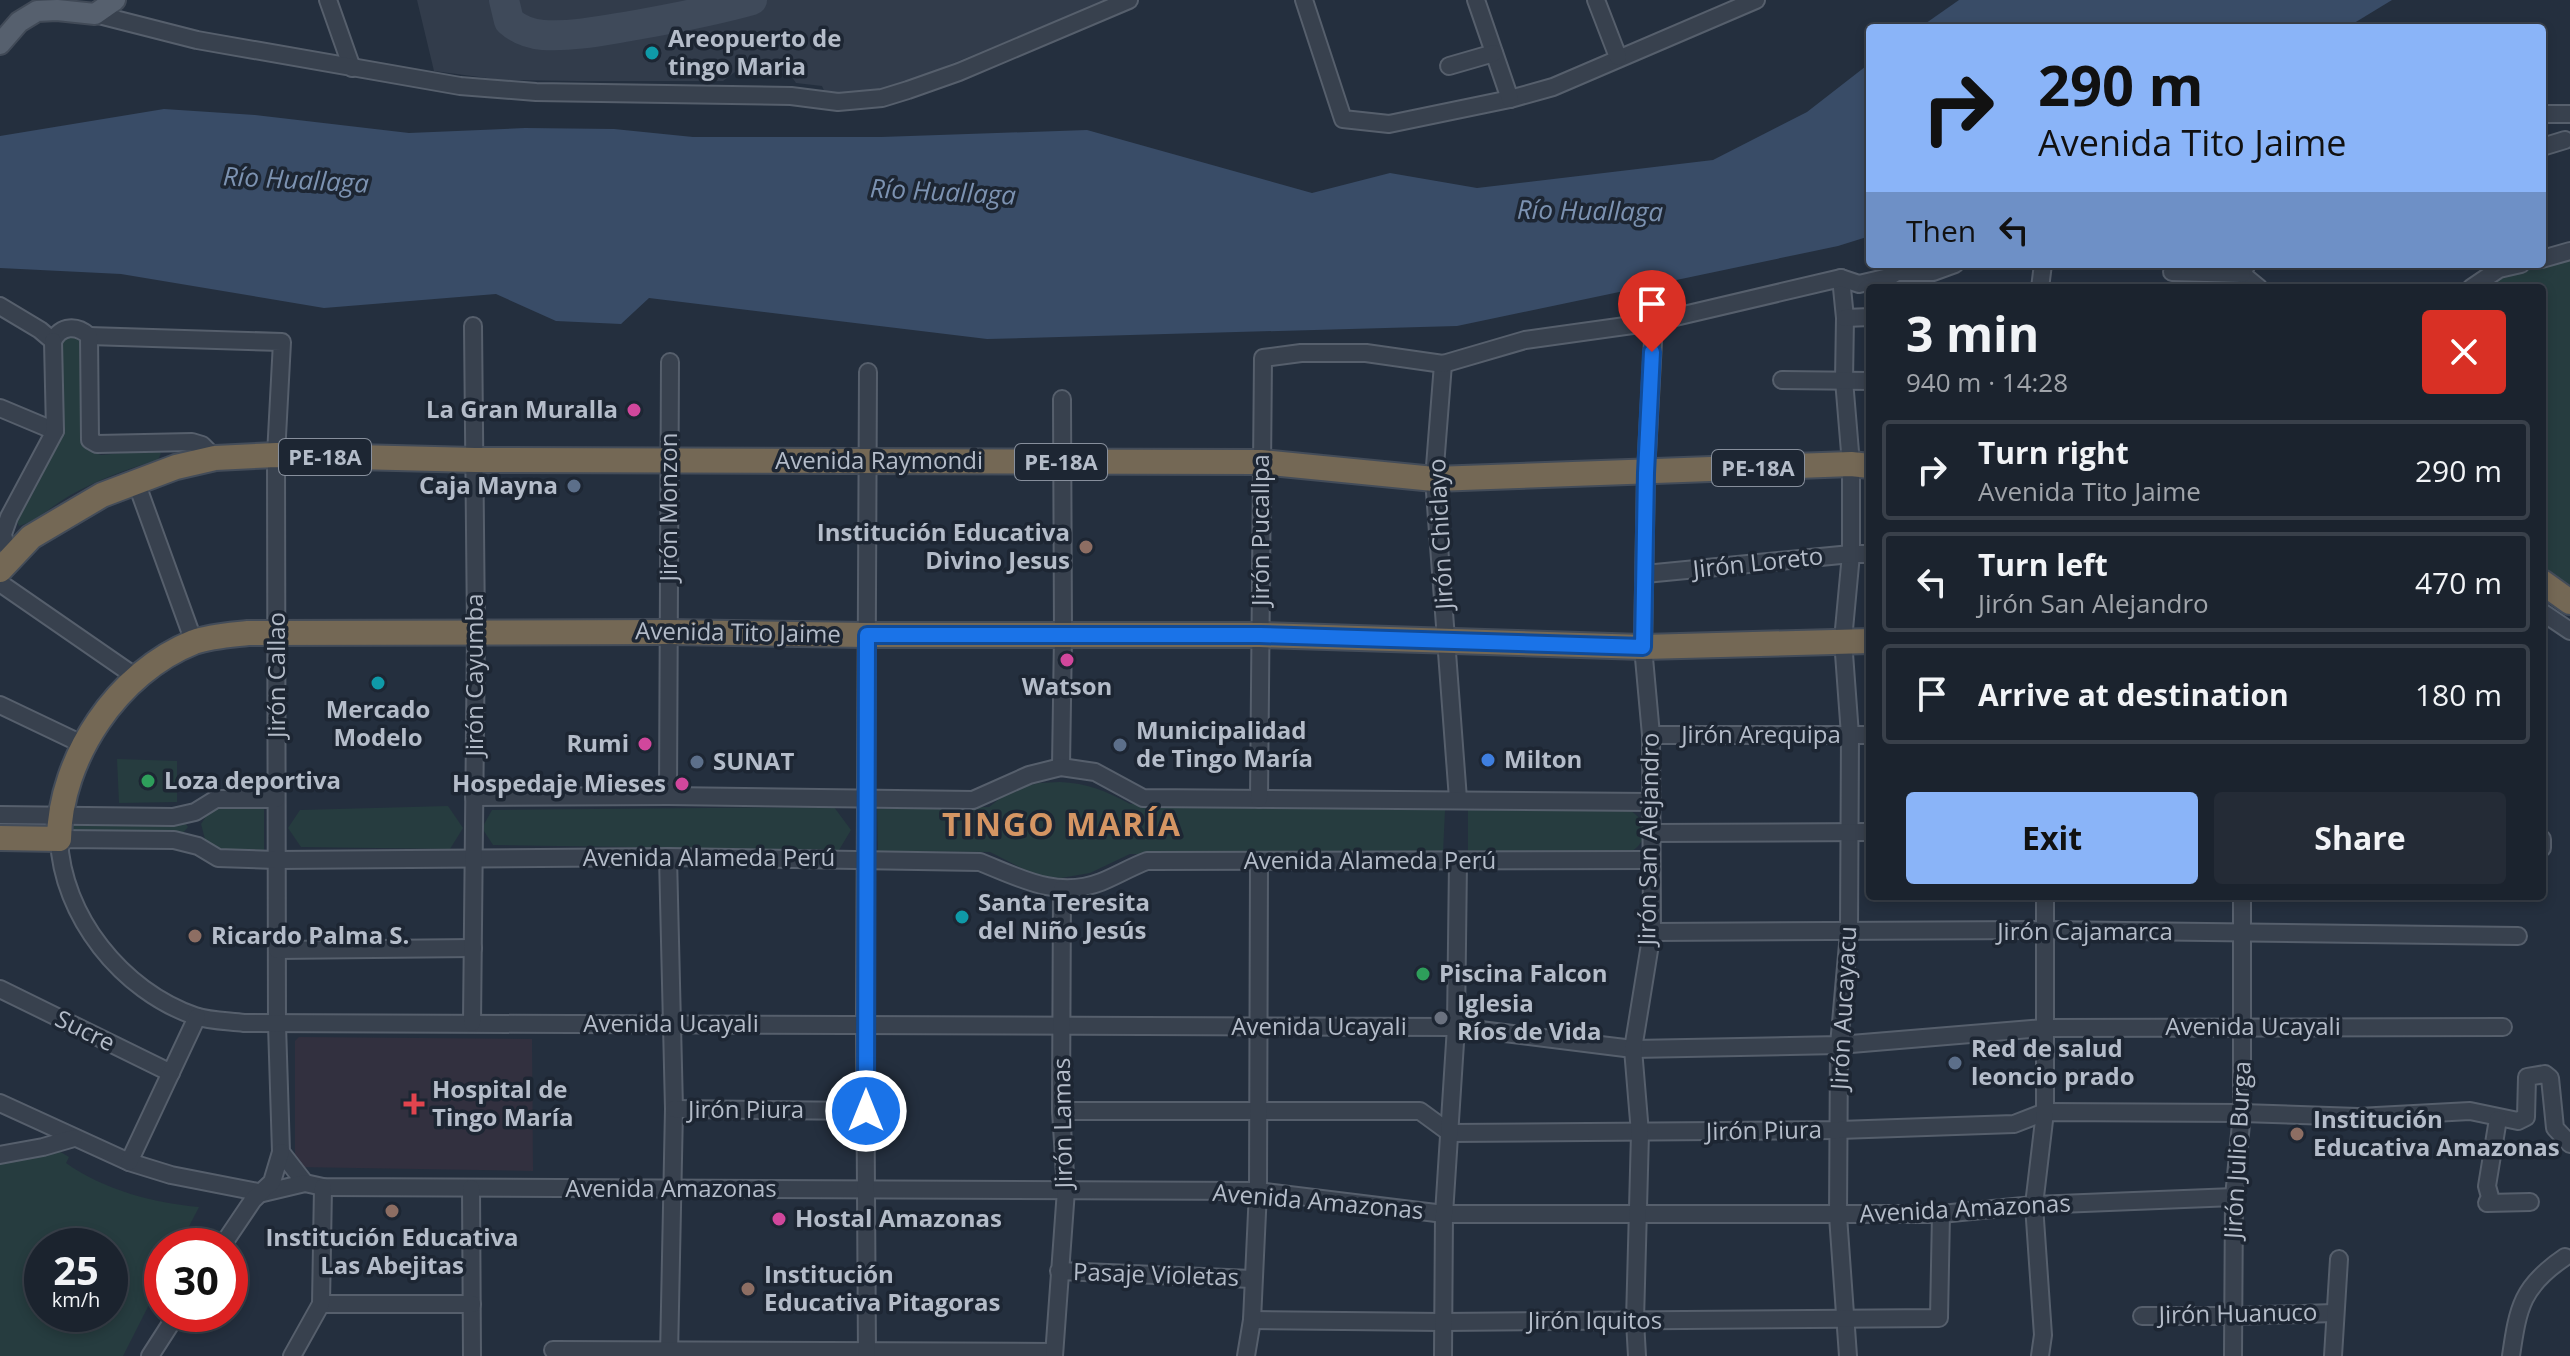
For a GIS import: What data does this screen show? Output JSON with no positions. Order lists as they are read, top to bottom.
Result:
{
  "streets": {
    "highway": [
      "PE-18A",
      "Avenida Raymondi",
      "Avenida Tito Jaime",
      "Avenida Alameda Perú"
    ],
    "street": [
      "Jirón Monzon",
      "Jirón Pucallpa",
      "Jirón Chiclayo",
      "Jirón Loreto",
      "Jirón Callao",
      "Jirón Cayumba",
      "Jirón Arequipa",
      "Jirón San Alejandro",
      "Jirón Cajamarca",
      "Jirón Aucayacu",
      "Avenida Ucayali",
      "Sucre",
      "Jirón Piura",
      "Jirón Lamas",
      "Jirón Julio Burga",
      "Avenida Amazonas",
      "Pasaje Violetas",
      "Jirón Huanuco",
      "Jirón Iquitos"
    ]
  },
  "crossings": [
    ["PE-18A", "Avenida Raymondi"],
    ["Avenida Raymondi", "Jirón Monzon"],
    ["Avenida Raymondi", "Jirón Pucallpa"],
    ["Avenida Raymondi", "Jirón Chiclayo"],
    ["Avenida Raymondi", "Jirón Callao"],
    ["Avenida Raymondi", "Jirón Cayumba"],
    ["Avenida Raymondi", "Jirón San Alejandro"],
    ["Avenida Raymondi", "Jirón Aucayacu"],
    ["Jirón Monzon", "Avenida Tito Jaime"],
    ["Jirón Pucallpa", "Jirón Chiclayo"],
    ["Jirón Pucallpa", "Avenida Tito Jaime"],
    ["Jirón Chiclayo", "Avenida Tito Jaime"],
    ["Jirón Loreto", "Jirón San Alejandro"],
    ["Jirón Loreto", "Jirón Aucayacu"],
    ["Avenida Tito Jaime", "Jirón Callao"],
    ["Avenida Tito Jaime", "Jirón Cayumba"],
    ["Avenida Tito Jaime", "Jirón San Alejandro"],
    ["Avenida Tito Jaime", "Avenida Alameda Perú"],
    ["Avenida Tito Jaime", "Jirón Aucayacu"],
    ["Jirón Callao", "Avenida Alameda Perú"],
    ["Jirón Callao", "Avenida Ucayali"],
    ["Jirón Cayumba", "Avenida Alameda Perú"],
    ["Jirón Cayumba", "Avenida Ucayali"],
    ["Jirón Arequipa", "Jirón San Alejandro"],
    ["Jirón Arequipa", "Jirón Aucayacu"],
    ["Jirón San Alejandro", "Avenida Alameda Perú"],
    ["Jirón San Alejandro", "Jirón Cajamarca"],
    ["Jirón San Alejandro", "Avenida Ucayali"],
    ["Jirón San Alejandro", "Jirón Piura"],
    ["Jirón San Alejandro", "Avenida Amazonas"],
    ["Jirón San Alejandro", "Jirón Iquitos"],
    ["Avenida Alameda Perú", "Jirón Lamas"],
    ["Jirón Cajamarca", "Jirón Aucayacu"],
    ["Jirón Cajamarca", "Jirón Julio Burga"],
    ["Jirón Aucayacu", "Avenida Ucayali"],
    ["Jirón Aucayacu", "Jirón Piura"],
    ["Jirón Aucayacu", "Avenida Amazonas"],
    ["Jirón Aucayacu", "Jirón Iquitos"],
    ["Avenida Ucayali", "Jirón Lamas"],
    ["Avenida Ucayali", "Jirón Julio Burga"],
    ["Jirón Piura", "Jirón Julio Burga"],
    ["Jirón Lamas", "Avenida Amazonas"],
    ["Jirón Lamas", "Pasaje Violetas"],
    ["Jirón Julio Burga", "Avenida Amazonas"],
    ["Jirón Julio Burga", "Jirón Huanuco"],
    ["Avenida Amazonas", "Jirón Iquitos"]
  ],
  "districts": ["TINGO MARÍA"],
  "water": ["Río Huallaga"],
  "places": {
    "other": [
      "Areopuerto de tingo Maria",
      "La Gran Muralla",
      "Caja Mayna",
      "Institución Educativa Divino Jesus",
      "Watson",
      "Mercado Modelo",
      "Rumi",
      "Municipalidad de Tingo María",
      "Milton",
      "SUNAT",
      "Loza deportiva",
      "Hospedaje Mieses",
      "Santa Teresita del Niño Jesús",
      "Ricardo Palma S.",
      "Piscina Falcon",
      "Iglesia Ríos de Vida",
      "Red de salud leoncio prado",
      "Institución Educativa Amazonas",
      "Institución Educativa Las Abejitas",
      "Hostal Amazonas",
      "Institución Educativa Pitagoras"
    ],
    "health": ["Hospital de Tingo María"]
  },
  "page": {
    "turn": ["290 m", "Avenida Tito Jaime"],
    "then": "Then",
    "heading": ["3 min", "940 m · 14:28"],
    "list": [
      {
        "name": "Turn right",
        "note": "Avenida Tito Jaime",
        "value": "290 m"
      },
      {
        "name": "Turn left",
        "note": "Jirón San Alejandro",
        "value": "470 m"
      },
      {
        "name": "Arrive at destination",
        "value": "180 m"
      }
    ],
    "buttons": ["Exit", "Share"],
    "speed": "25 km/h",
    "limit": "30"
  }
}
